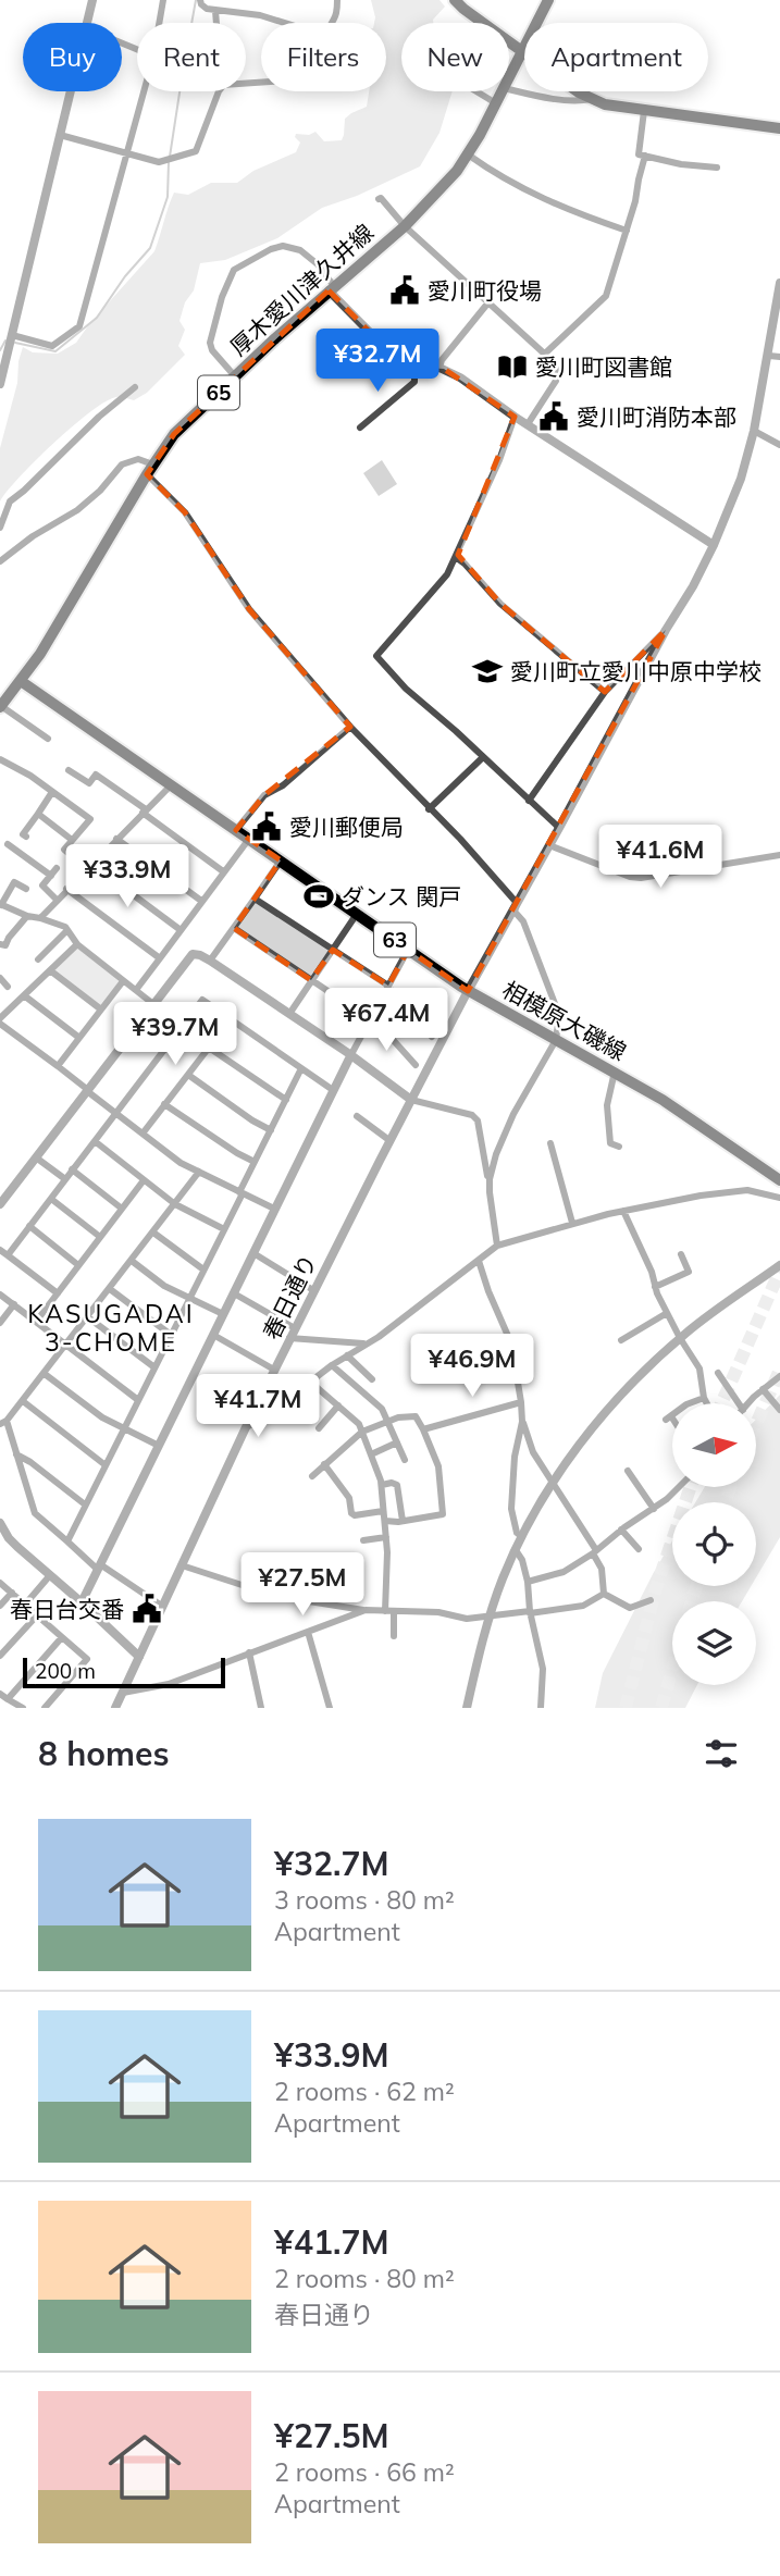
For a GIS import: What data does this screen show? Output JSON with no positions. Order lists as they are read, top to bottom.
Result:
{
  "streets": {
    "main road": [
      "厚木愛川津久井線",
      "65",
      "63",
      "相模原大磯線"
    ],
    "street": ["春日通り"]
  },
  "crossings": [
    ["厚木愛川津久井線", "相模原大磯線"],
    ["相模原大磯線", "春日通り"]
  ],
  "districts": ["KASUGADAI 3-CHOME"],
  "places": {
    "public building": [
      "愛川町役場",
      "愛川町消防本部",
      "愛川郵便局",
      "春日台交番"
    ],
    "library": ["愛川町図書館"],
    "school or university": ["愛川町立愛川中原中学校"],
    "sports": ["ダンス 関戸"]
  },
  "scale_bar": "200 m",
  "north": "right",
  "page": {
    "chip": [
      "Buy",
      "Rent",
      "Filters",
      "New",
      "Apartment"
    ],
    "price": [
      "¥32.7M",
      "¥41.6M",
      "¥33.9M",
      "¥67.4M",
      "¥39.7M",
      "¥46.9M",
      "¥41.7M",
      "¥27.5M"
    ],
    "scale": "200 m",
    "heading": "8 homes",
    "list": [
      {
        "name": "¥32.7M",
        "note": "3 rooms · 80 m² · Apartment"
      },
      {
        "name": "¥33.9M",
        "note": "2 rooms · 62 m² · Apartment"
      },
      {
        "name": "¥41.7M",
        "note": "2 rooms · 80 m² · 春日通り"
      },
      {
        "name": "¥27.5M",
        "note": "2 rooms · 66 m² · Apartment"
      }
    ]
  }
}
